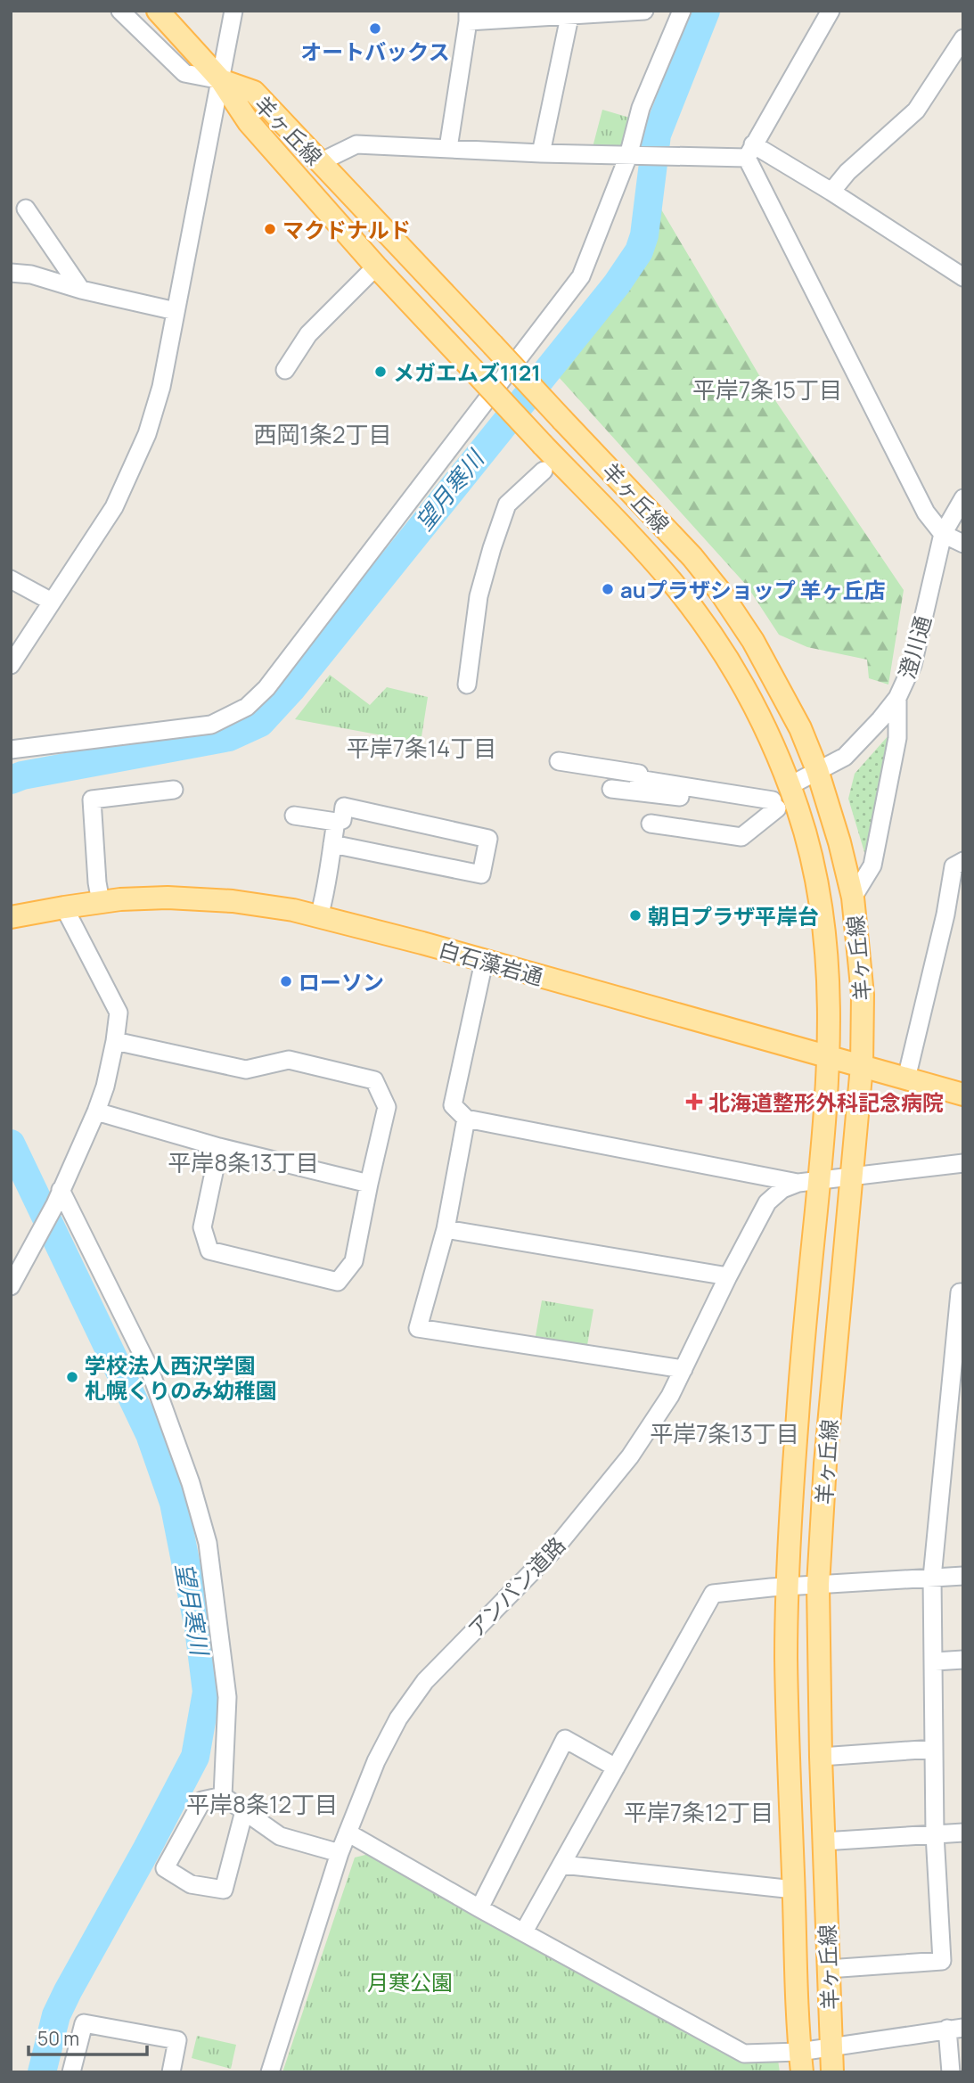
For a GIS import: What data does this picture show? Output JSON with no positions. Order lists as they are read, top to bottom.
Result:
{
  "streets": {
    "main road": ["羊ヶ丘線", "白石藻岩通"],
    "street": ["澄川通", "アンパン道路"]
  },
  "crossings": [
    ["羊ヶ丘線", "澄川通"],
    ["羊ヶ丘線", "白石藻岩通"],
    ["羊ヶ丘線", "アンパン道路"]
  ],
  "districts": [
    "平岸7条15丁目",
    "西岡1条2丁目",
    "平岸7条14丁目",
    "平岸8条13丁目",
    "平岸7条13丁目",
    "平岸8条12丁目",
    "平岸7条12丁目"
  ],
  "water": ["望月寒川"],
  "parks": ["月寒公園"],
  "places": {
    "other": [
      "オートバックス",
      "マクドナルド",
      "メガエムズ1121",
      "auプラザショップ 羊ヶ丘店",
      "朝日プラザ平岸台",
      "ローソン",
      "学校法人西沢学園 札幌くりのみ幼稚園"
    ],
    "health": ["北海道整形外科記念病院"]
  },
  "scale_bar": "50 m"
}
